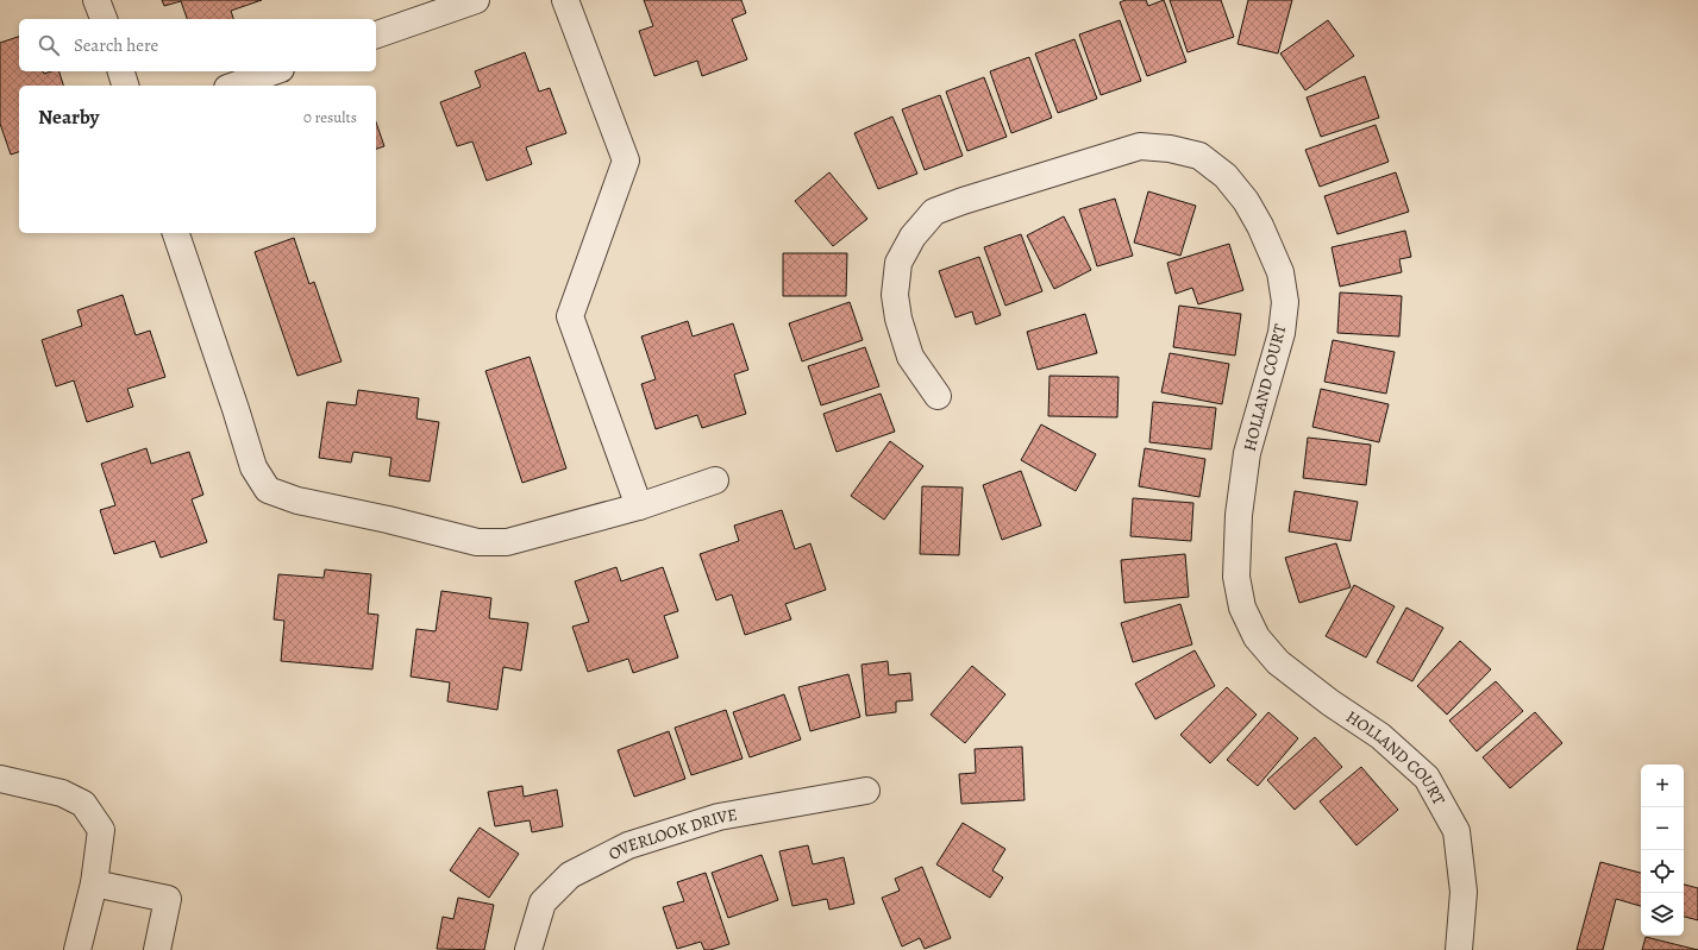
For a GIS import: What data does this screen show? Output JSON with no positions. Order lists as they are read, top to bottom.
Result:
{
  "streets": {
    "street": ["HOLLAND COURT", "OVERLOOK DRIVE"]
  },
  "page": {
    "search": "Search here",
    "heading": ["Nearby", "0 results"],
    "map_buttons": ["+", "−"]
  }
}
